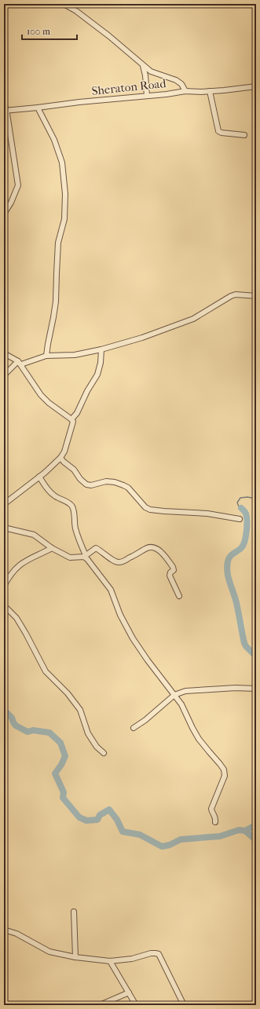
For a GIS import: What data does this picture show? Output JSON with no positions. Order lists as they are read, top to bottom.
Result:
{
  "streets": {
    "street": ["Sheraton Road"]
  },
  "scale_bar": "100 m"
}
